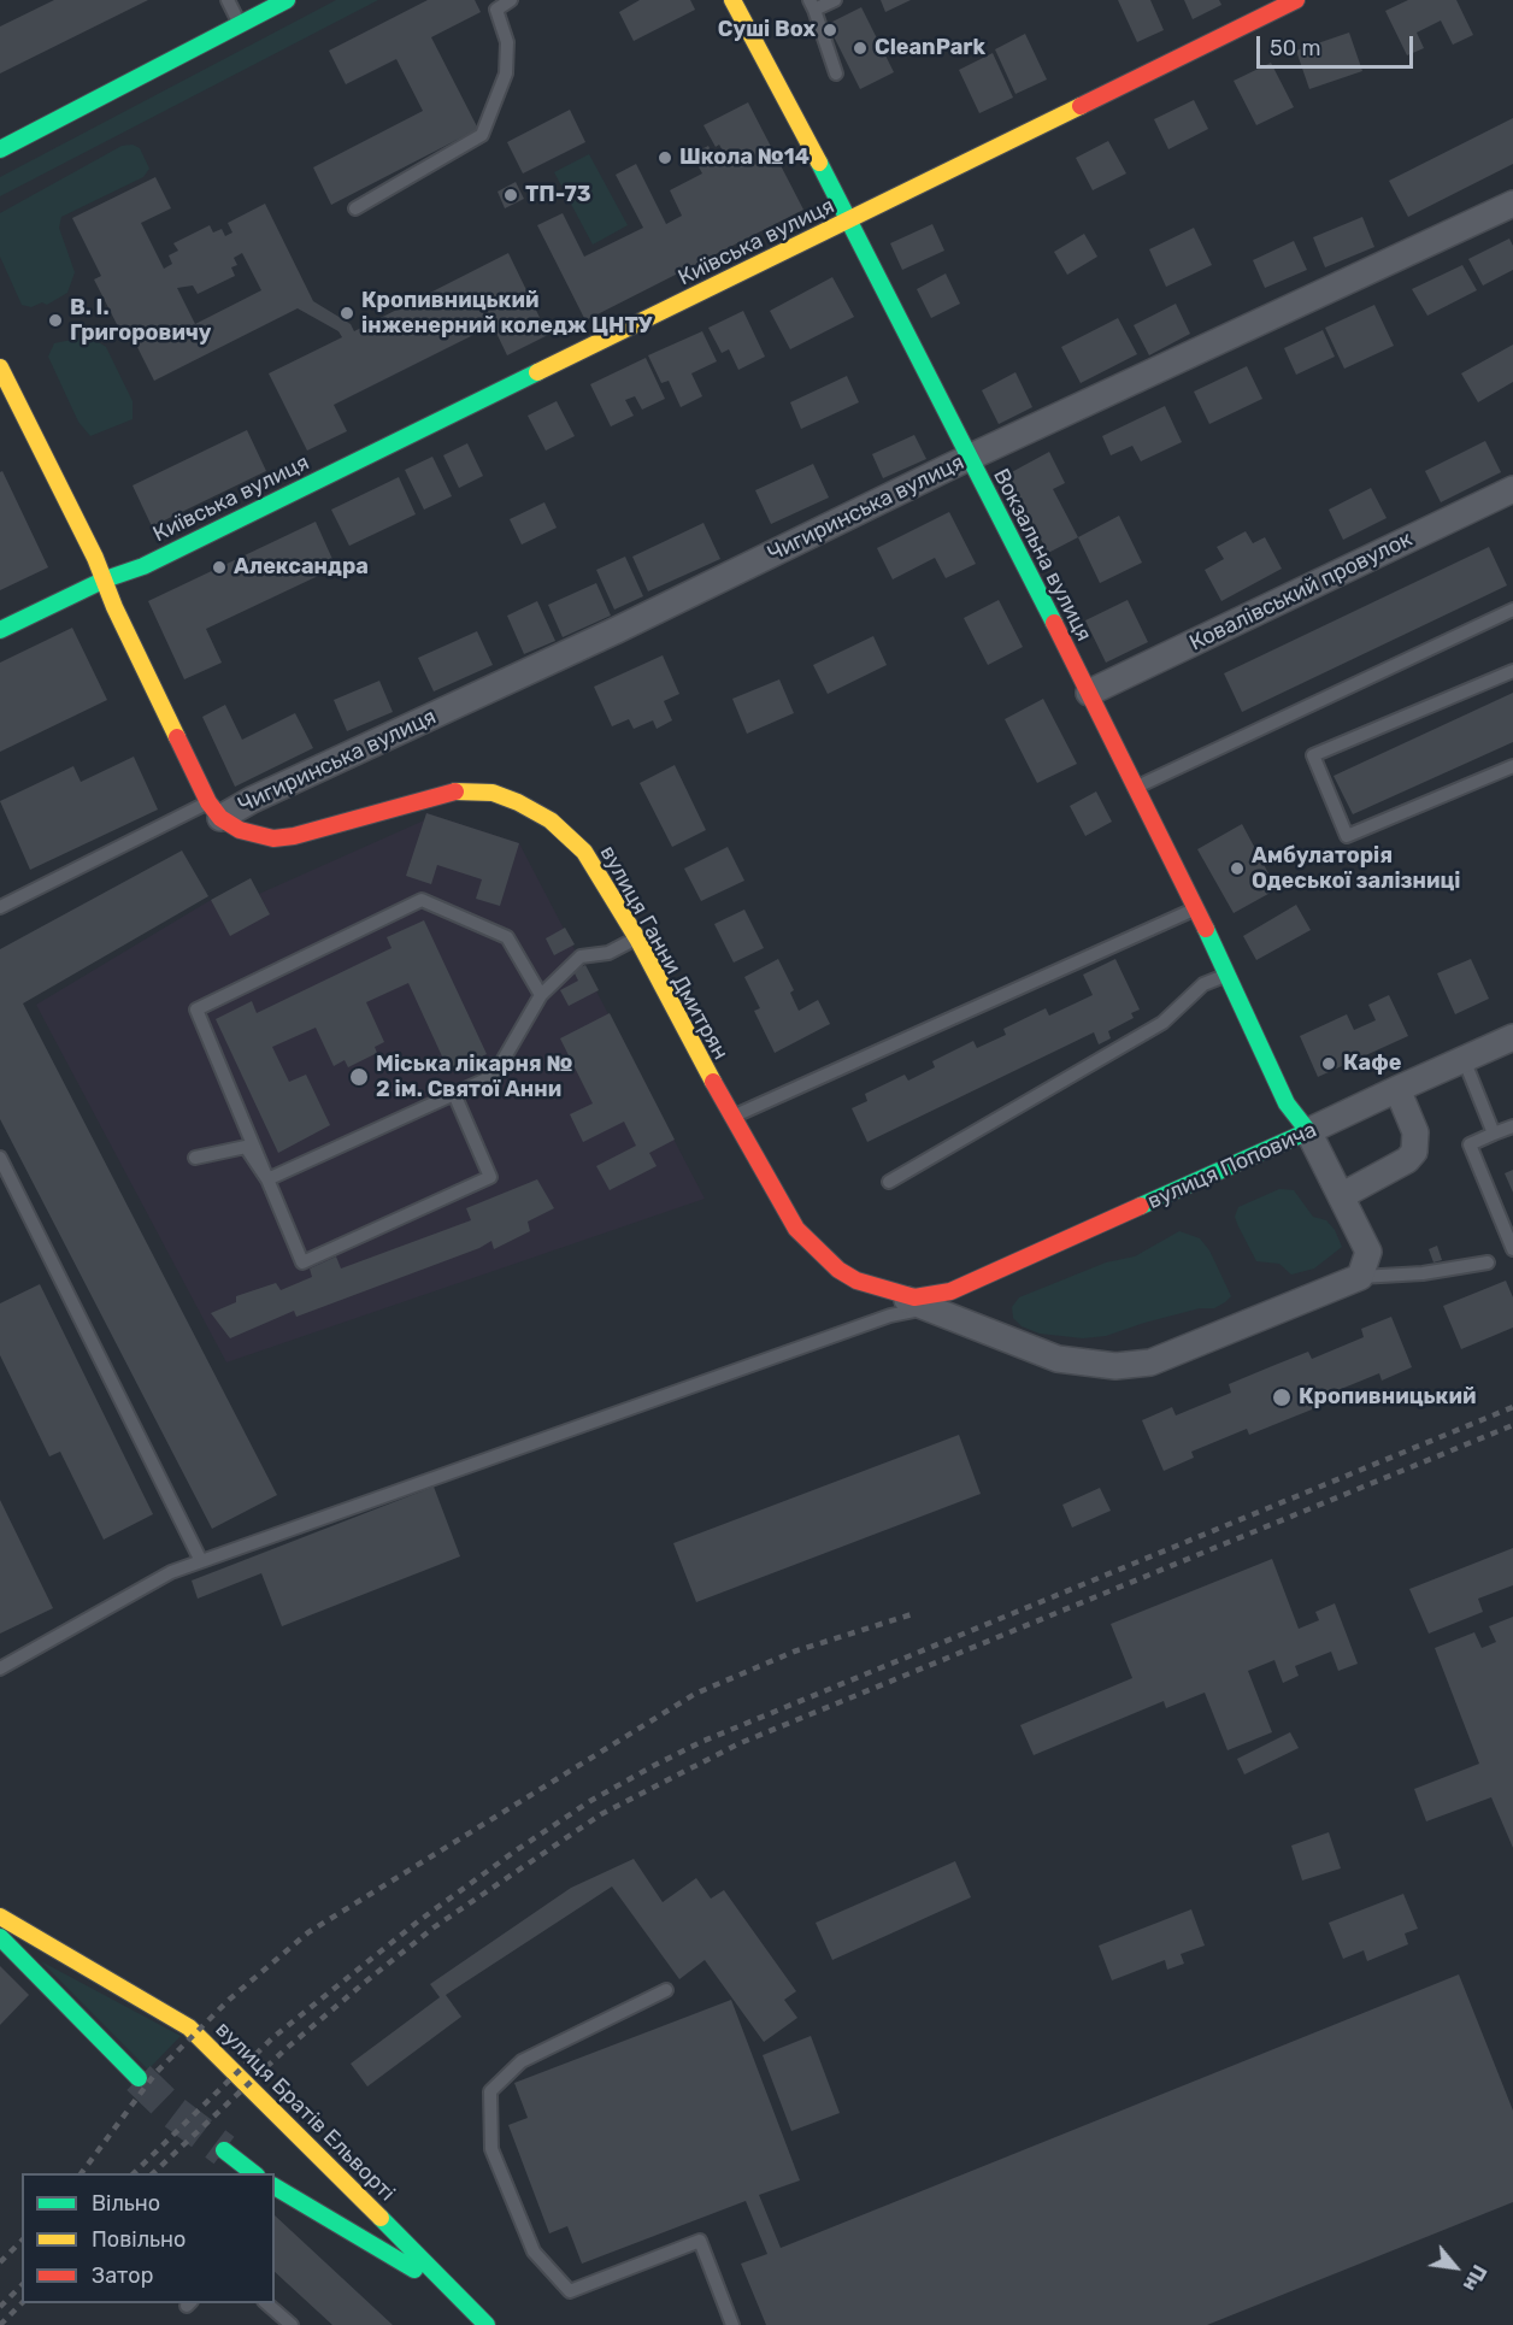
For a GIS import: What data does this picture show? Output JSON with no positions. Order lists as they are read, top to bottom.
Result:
{
  "streets": {
    "street": [
      "Київська вулиця",
      "Чигиринська вулиця",
      "Вокзальна вулиця",
      "Ковалівський провулок",
      "вулиця Ганни Дмитрян",
      "вулиця Поповича",
      "вулиця Братів Ельворті"
    ]
  },
  "crossings": [
    ["Київська вулиця", "Вокзальна вулиця"],
    ["Чигиринська вулиця", "Вокзальна вулиця"],
    ["Чигиринська вулиця", "вулиця Ганни Дмитрян"],
    ["Вокзальна вулиця", "Ковалівський провулок"],
    ["Вокзальна вулиця", "вулиця Поповича"],
    ["вулиця Ганни Дмитрян", "вулиця Поповича"]
  ],
  "places": [
    "Суші Box",
    "CleanPark",
    "Школа №14",
    "ТП-73",
    "Кропивницький інженерний коледж ЦНТУ",
    "В. І. Григоровичу",
    "Александра",
    "Амбулаторія Одеської залізниці",
    "Кафе",
    "Міська лікарня № 2 ім. Святої Анни",
    "Кропивницький"
  ],
  "legend": ["Вільно", "Повільно", "Затор"],
  "scale_bar": "50 m",
  "north": "bottom right"
}
